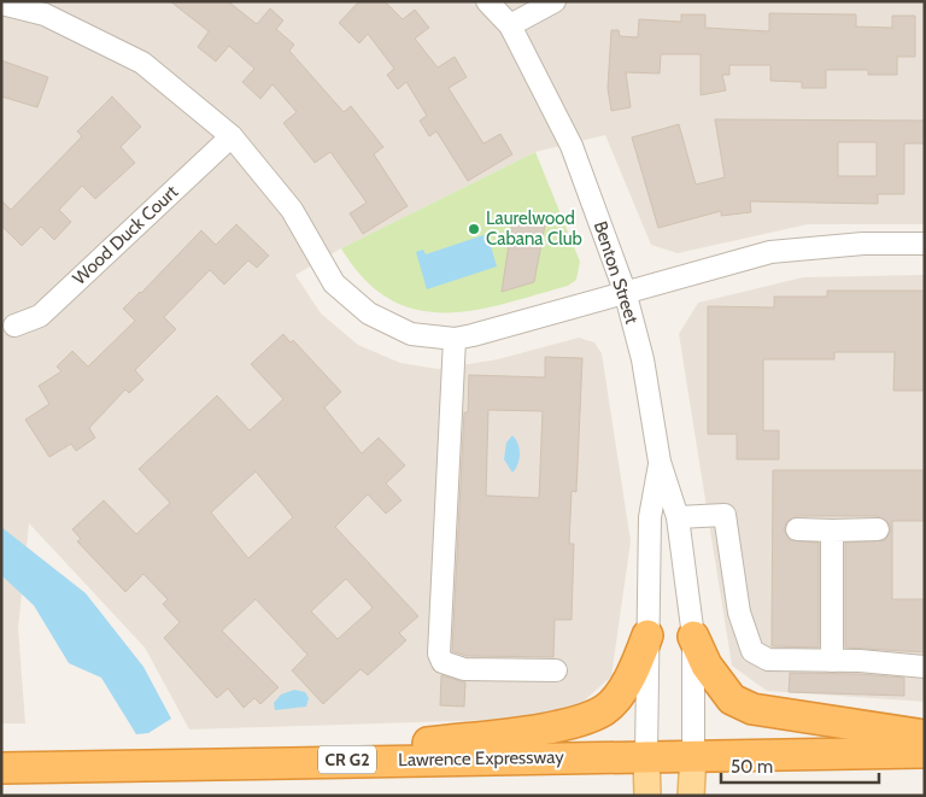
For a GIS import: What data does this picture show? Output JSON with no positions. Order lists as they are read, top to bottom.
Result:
{
  "streets": {
    "highway": ["Lawrence Expressway", "CR G2"],
    "main road": ["Benton Street"],
    "street": ["Wood Duck Court"]
  },
  "crossings": [
    ["Benton Street", "Lawrence Expressway"]
  ],
  "places": ["Laurelwood Cabana Club"],
  "scale_bar": "50 m"
}
